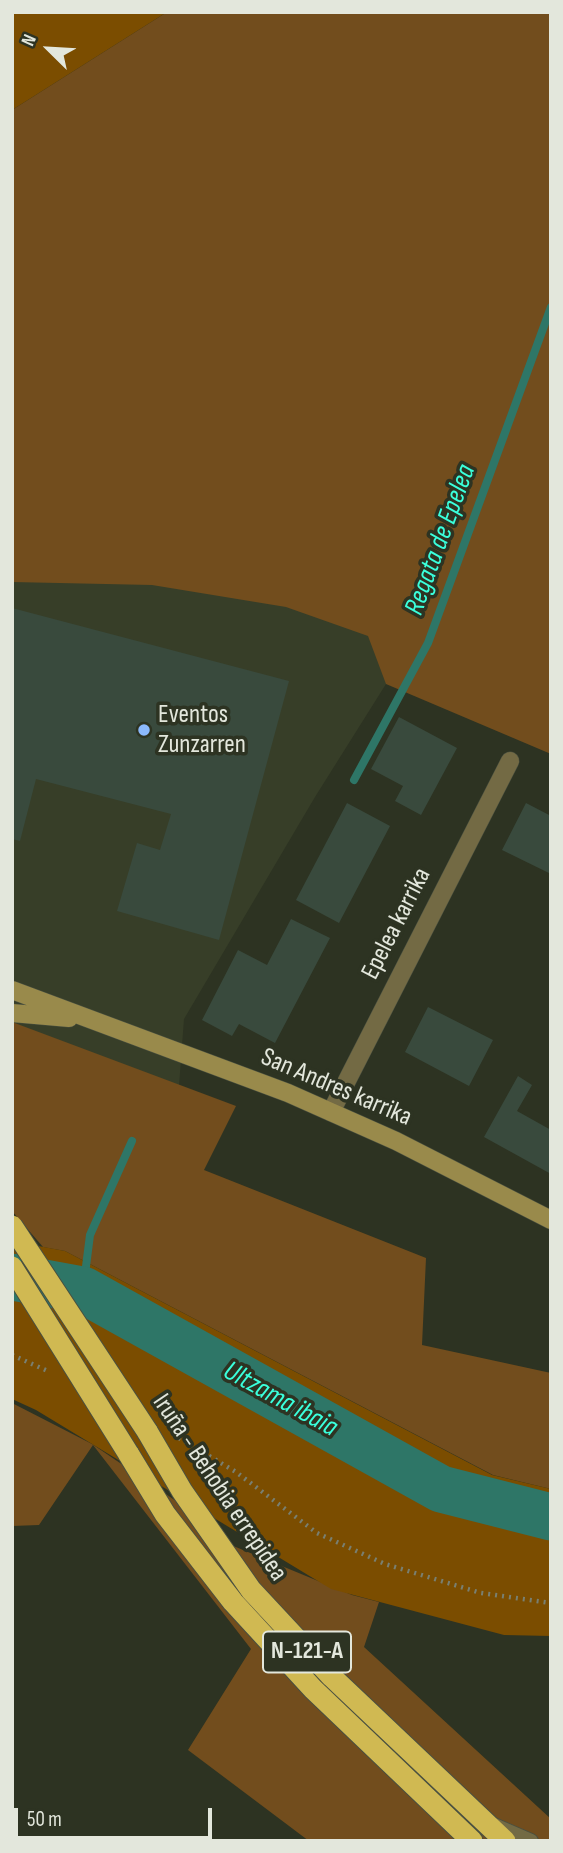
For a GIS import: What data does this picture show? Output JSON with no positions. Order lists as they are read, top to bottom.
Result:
{
  "streets": {
    "highway": ["Iruña - Behobia errepidea", "N-121-A"],
    "street": ["Epelea karrika", "San Andres karrika"]
  },
  "crossings": [
    ["Epelea karrika", "San Andres karrika"]
  ],
  "water": ["Regata de Epelea", "Ultzama ibaia"],
  "places": ["Eventos Zunzarren"],
  "scale_bar": "50 m",
  "north": "top left"
}
